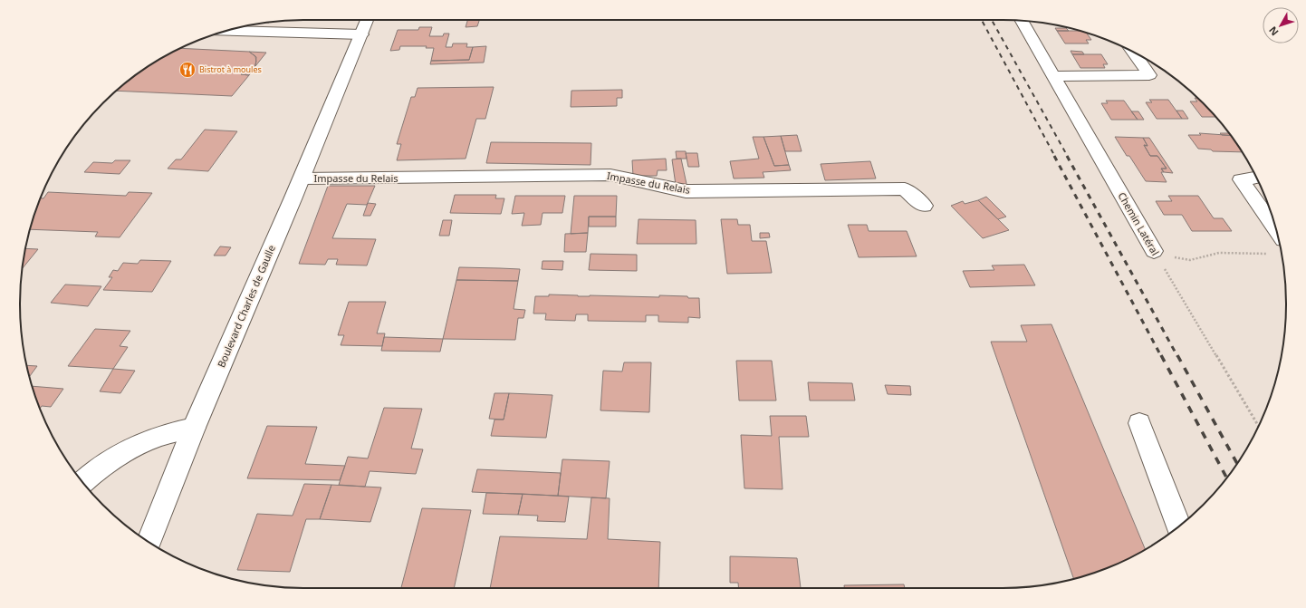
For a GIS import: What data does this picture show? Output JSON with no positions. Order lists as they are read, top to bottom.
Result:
{
  "streets": {
    "street": ["Impasse du Relais", "Chemin Latéral", "Boulevard Charles de Gaulle"]
  },
  "crossings": [
    ["Impasse du Relais", "Boulevard Charles de Gaulle"]
  ],
  "places": {
    "restaurant": ["Bistrot à moules"]
  },
  "north": "bottom left"
}
